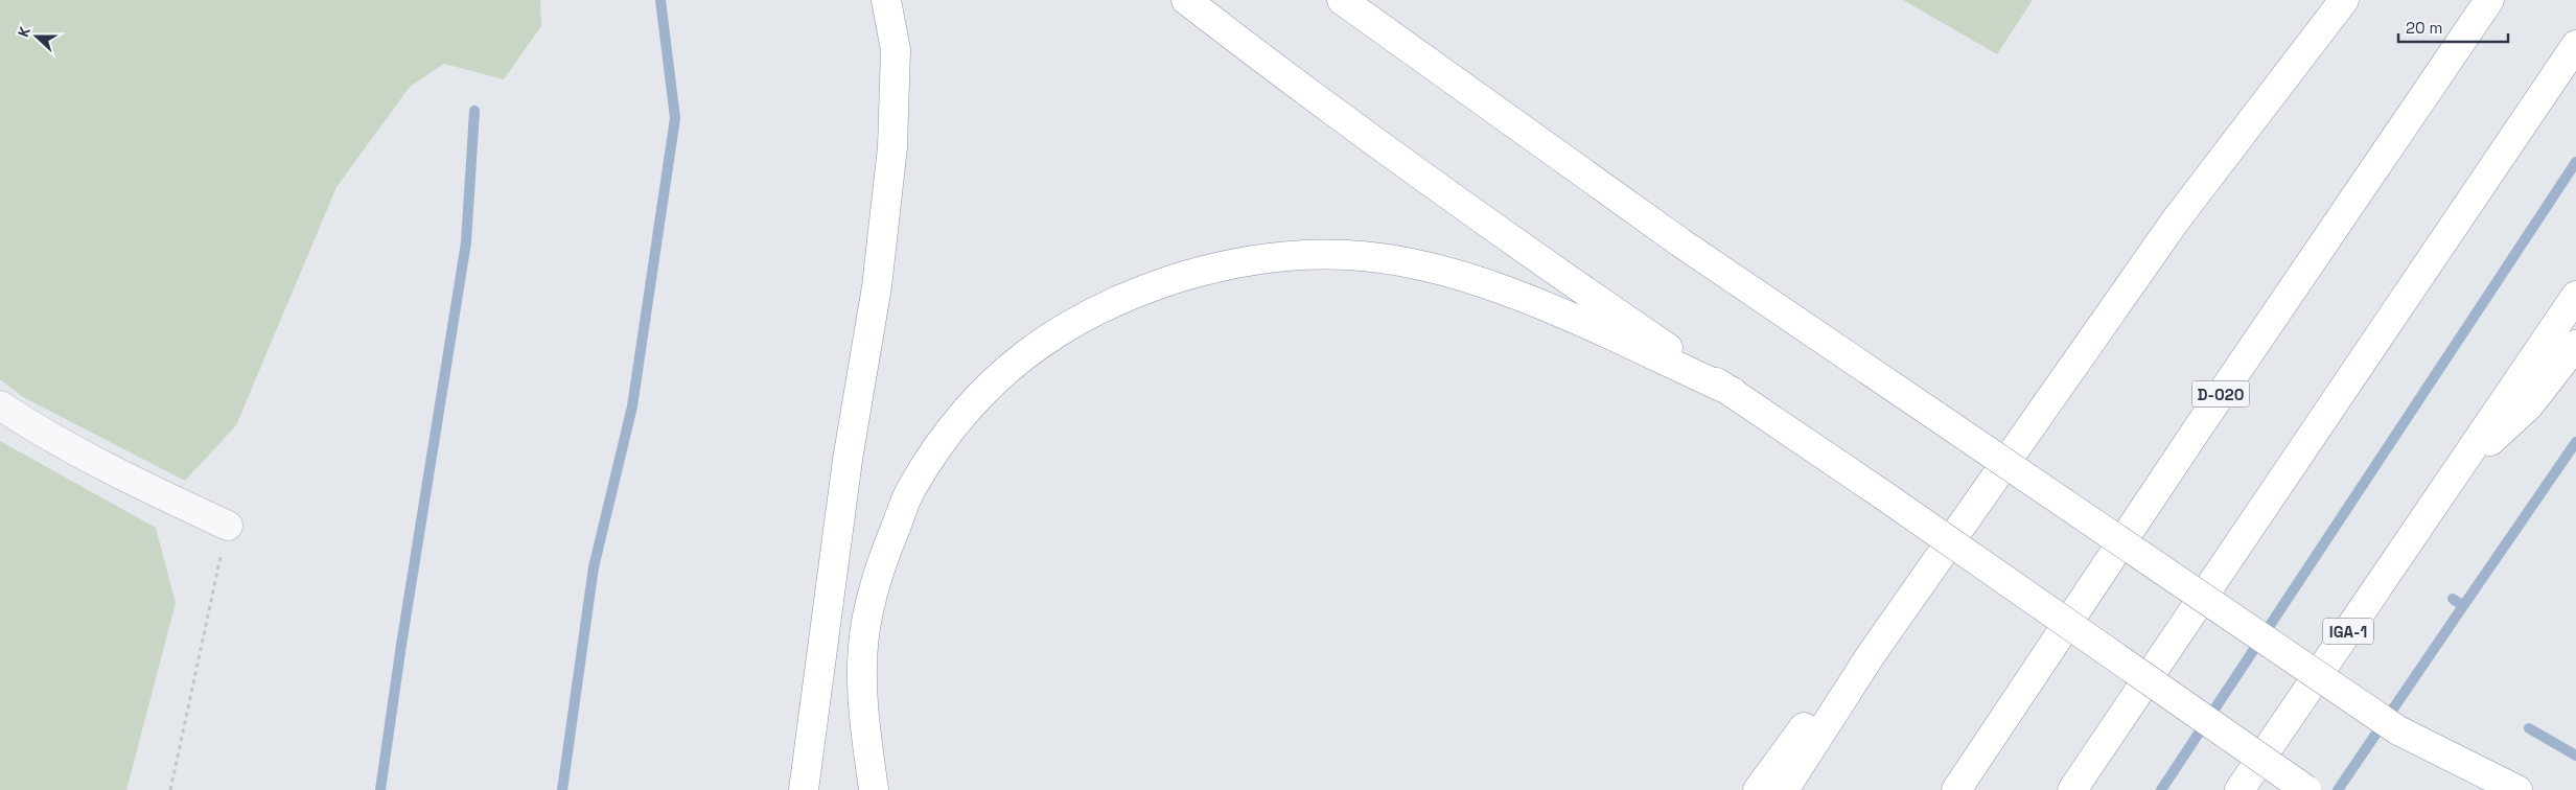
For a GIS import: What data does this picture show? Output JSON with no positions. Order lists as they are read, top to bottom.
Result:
{
  "streets": {
    "highway": ["D-020", "IGA-1"]
  },
  "scale_bar": "20 m",
  "north": "left"
}
